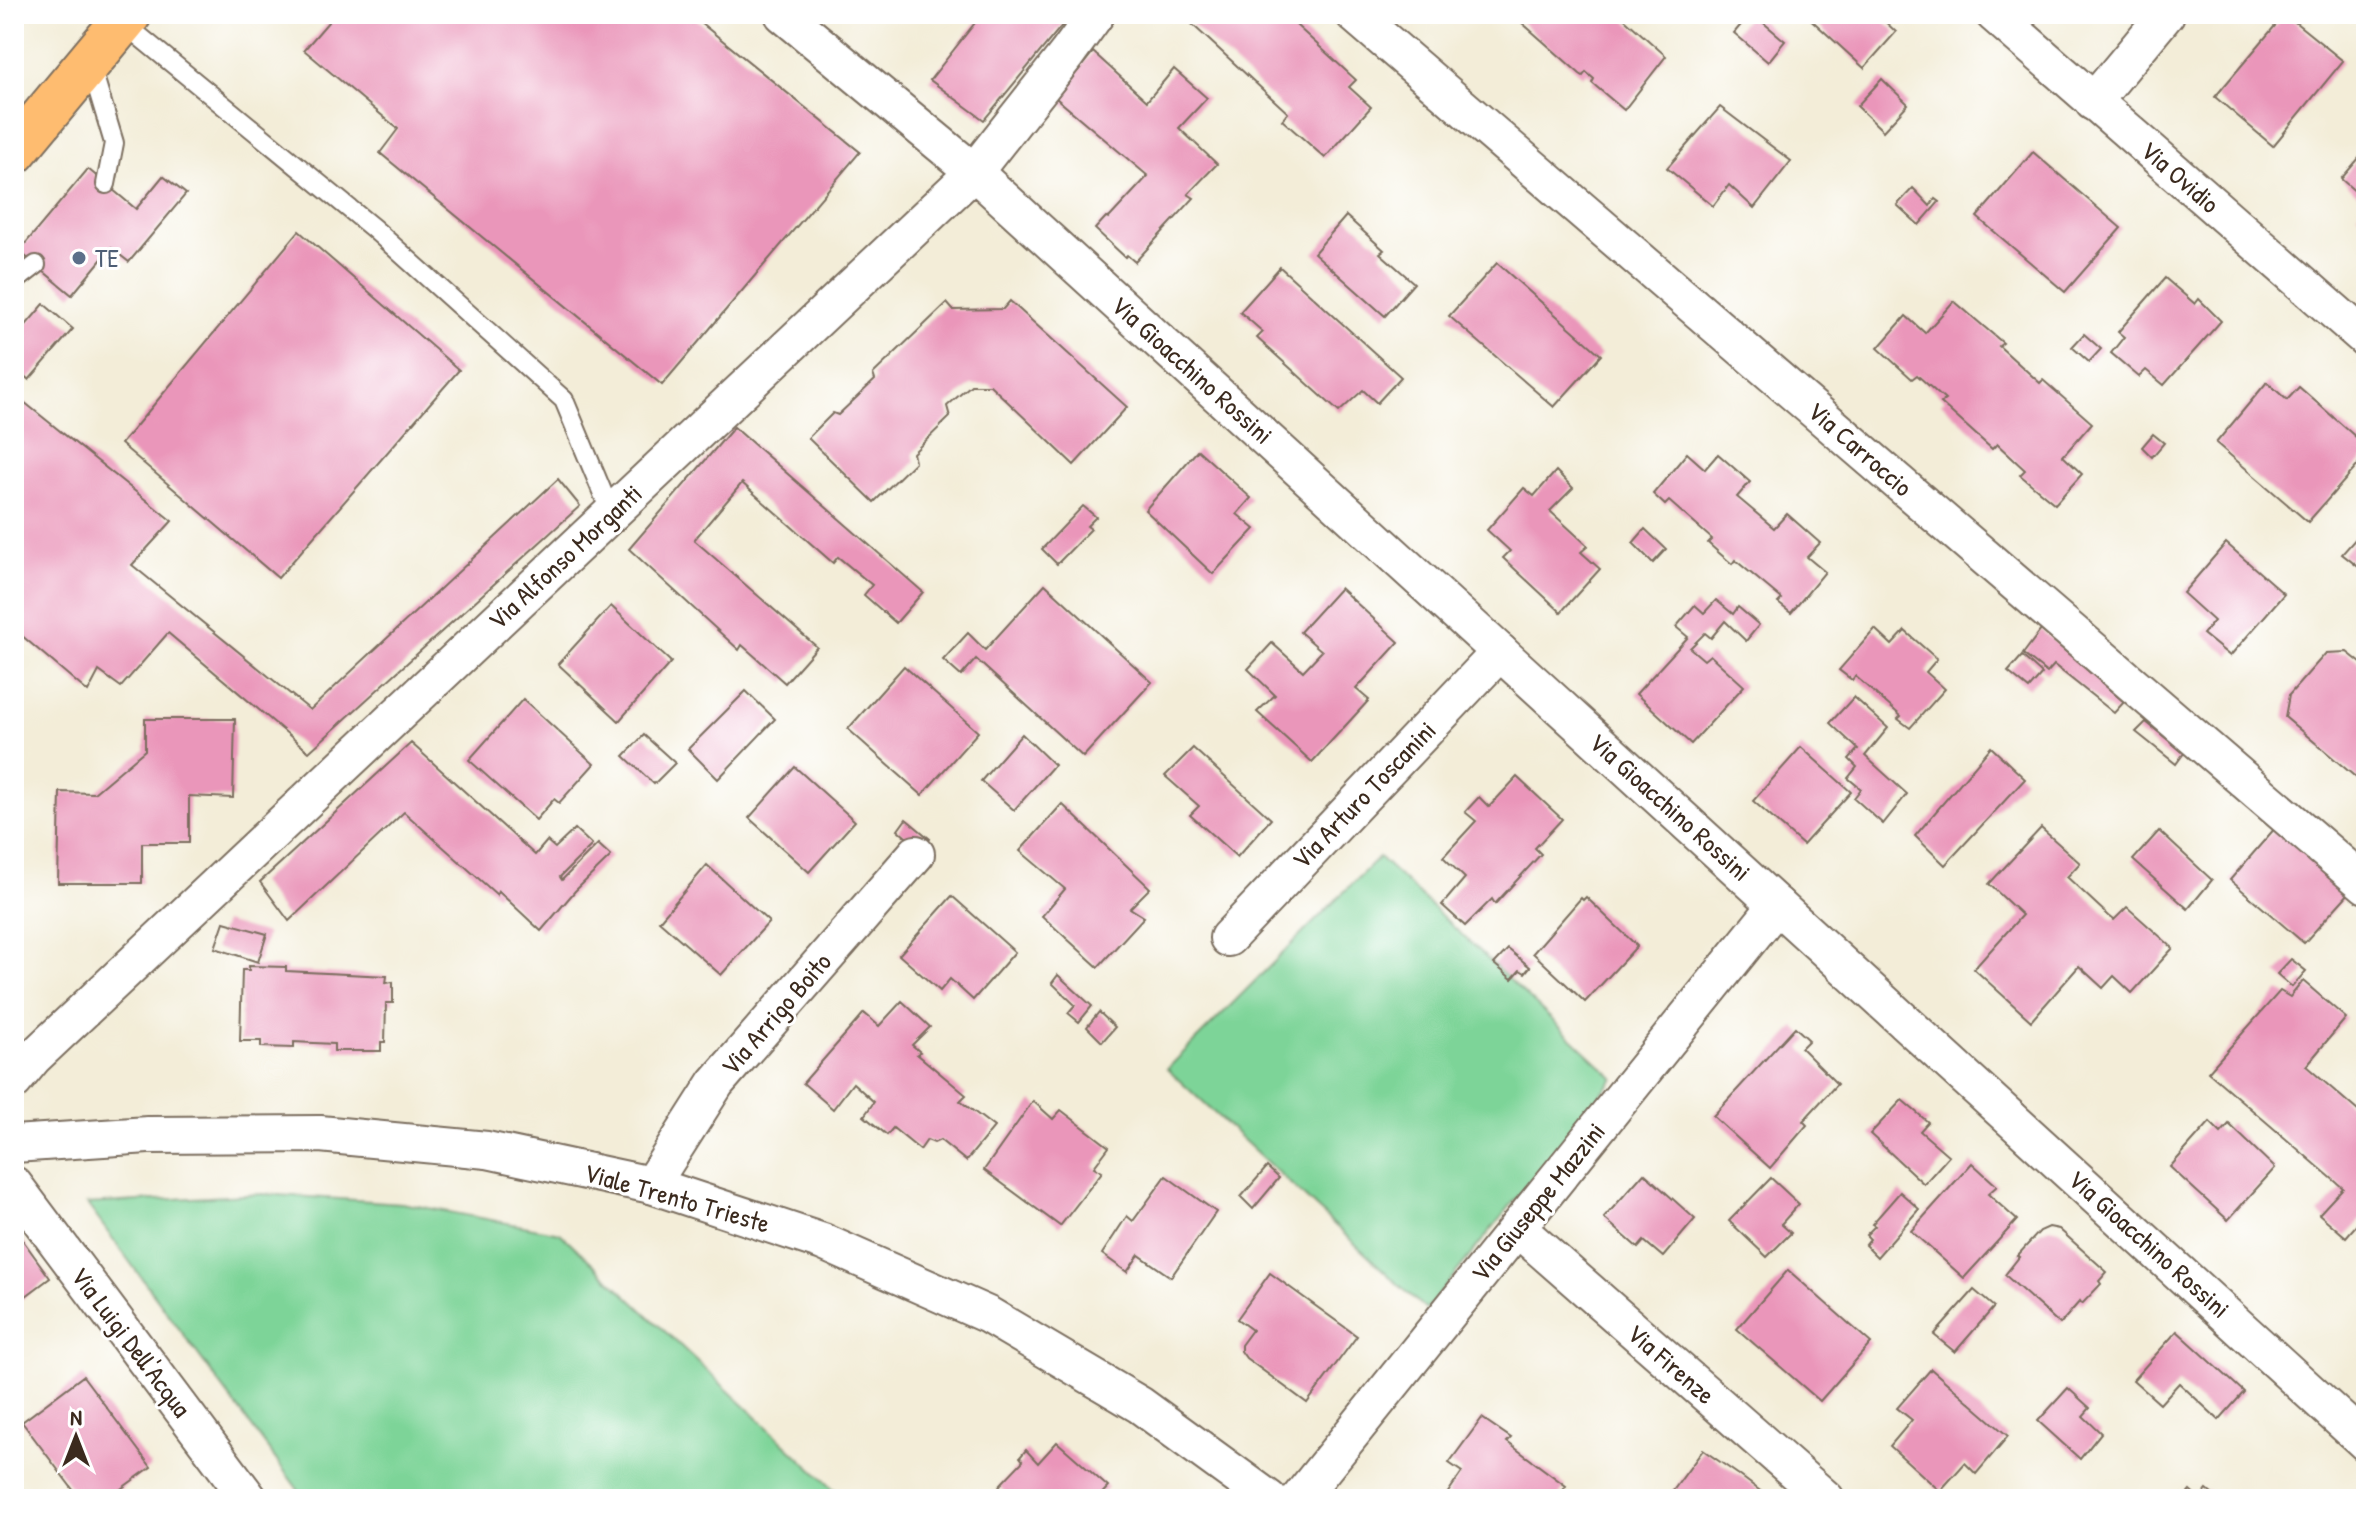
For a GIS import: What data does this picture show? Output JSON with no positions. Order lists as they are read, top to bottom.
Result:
{
  "streets": {
    "street": [
      "Via Ovidio",
      "Via Gioacchino Rossini",
      "Via Carroccio",
      "Via Alfonso Morganti",
      "Via Arturo Toscanini",
      "Via Arrigo Boito",
      "Viale Trento Trieste",
      "Via Giuseppe Mazzini",
      "Via Luigi Dell'Acqua",
      "Via Firenze"
    ]
  },
  "crossings": [
    ["Via Gioacchino Rossini", "Via Alfonso Morganti"],
    ["Via Gioacchino Rossini", "Via Arturo Toscanini"],
    ["Via Gioacchino Rossini", "Via Giuseppe Mazzini"],
    ["Via Arrigo Boito", "Viale Trento Trieste"],
    ["Via Giuseppe Mazzini", "Via Firenze"]
  ],
  "places": ["TE"],
  "north": "top"
}
